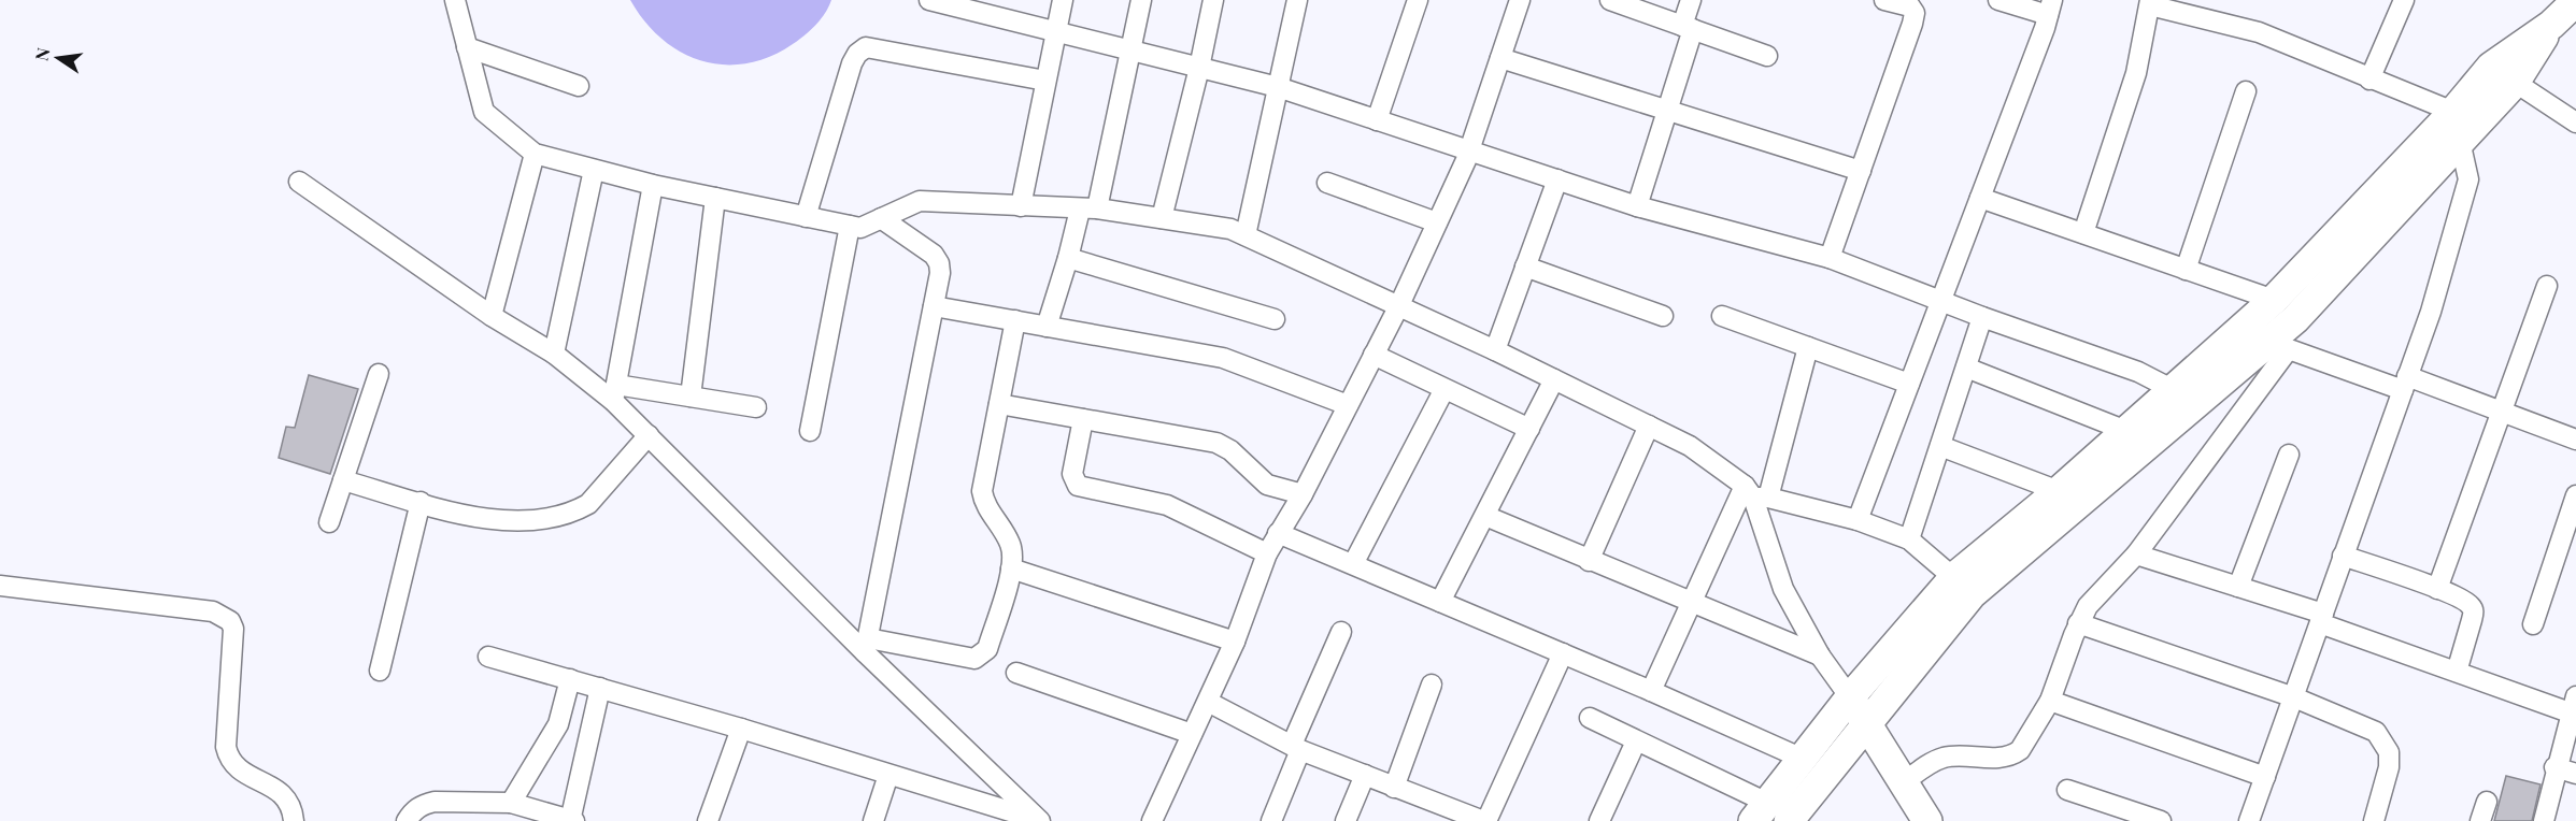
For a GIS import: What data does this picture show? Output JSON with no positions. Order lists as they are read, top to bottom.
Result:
{
  "north": "left"
}
